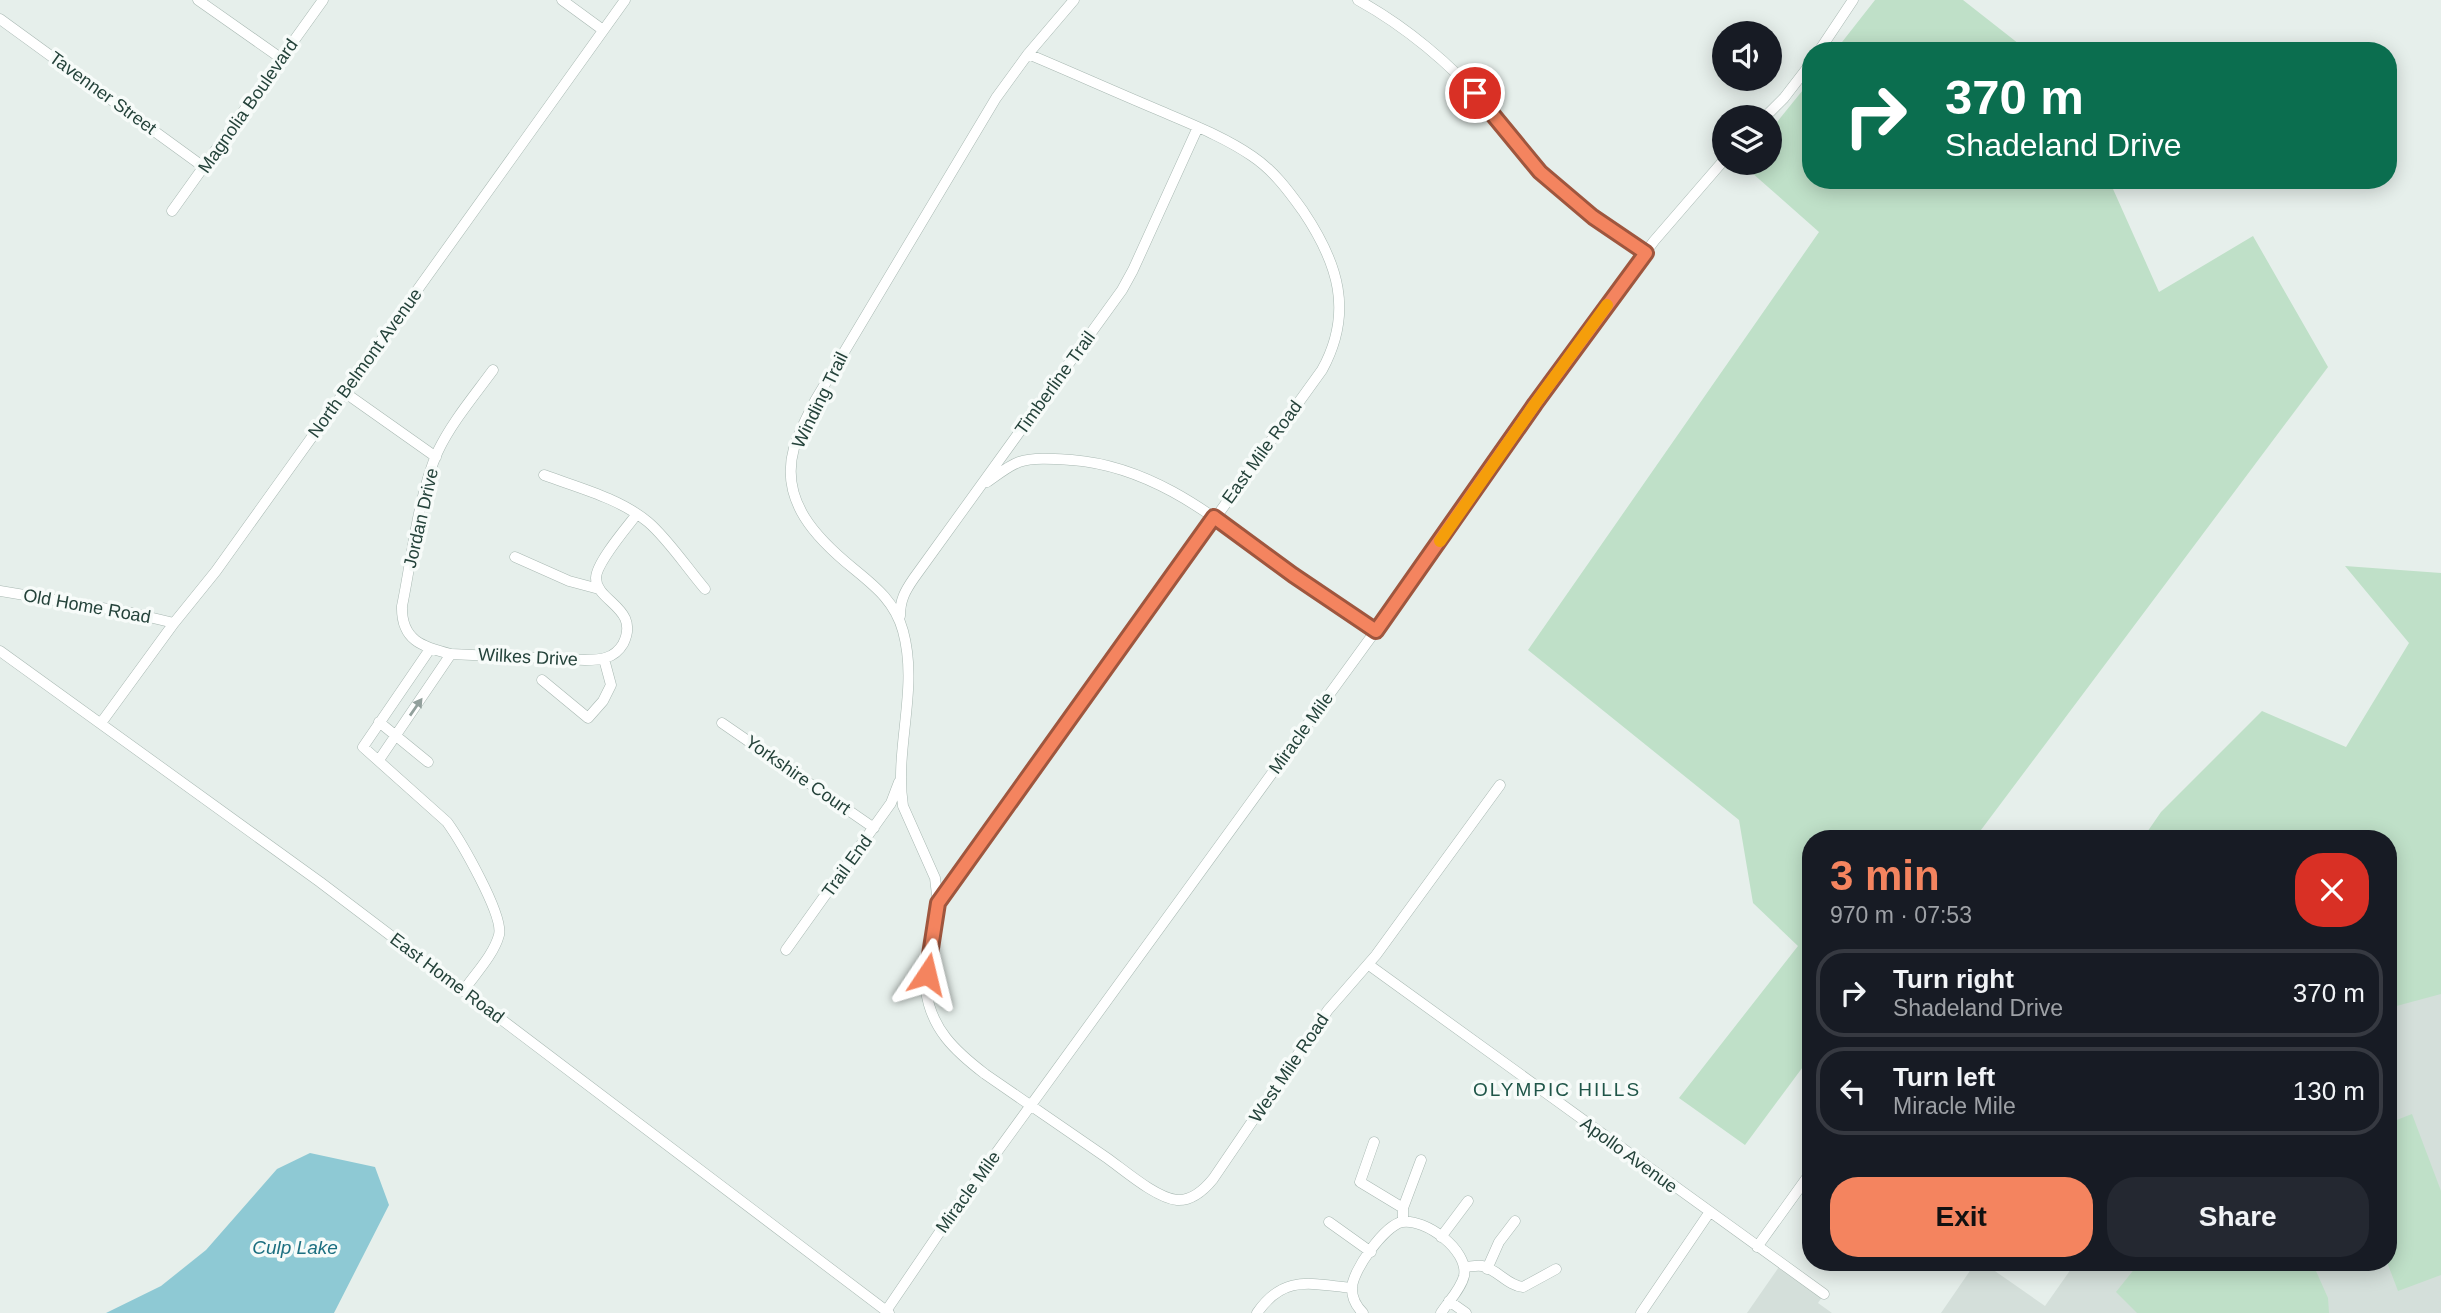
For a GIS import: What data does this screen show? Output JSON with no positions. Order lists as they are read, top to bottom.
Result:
{
  "streets": {
    "street": [
      "Tavenner Street",
      "Magnolia Boulevard",
      "North Belmont Avenue",
      "Timberline Trail",
      "Winding Trail",
      "East Mile Road",
      "Jordan Drive",
      "Old Home Road",
      "Wilkes Drive",
      "Miracle Mile",
      "Yorkshire Court",
      "Trail End",
      "East Home Road",
      "West Mile Road",
      "Apollo Avenue"
    ]
  },
  "crossings": [
    ["Tavenner Street", "Magnolia Boulevard"],
    ["North Belmont Avenue", "Old Home Road"],
    ["North Belmont Avenue", "East Home Road"],
    ["Timberline Trail", "Winding Trail"],
    ["Timberline Trail", "East Mile Road"],
    ["Winding Trail", "East Mile Road"],
    ["Winding Trail", "Trail End"],
    ["East Mile Road", "Miracle Mile"],
    ["East Mile Road", "West Mile Road"],
    ["Miracle Mile", "East Home Road"],
    ["Miracle Mile", "West Mile Road"],
    ["Yorkshire Court", "Trail End"],
    ["West Mile Road", "Apollo Avenue"]
  ],
  "districts": ["OLYMPIC HILLS"],
  "water": ["Culp Lake"],
  "page": {
    "turn": ["370 m", "Shadeland Drive"],
    "heading": ["3 min", "970 m · 07:53"],
    "list": [
      {
        "name": "Turn right",
        "note": "Shadeland Drive",
        "value": "370 m"
      },
      {
        "name": "Turn left",
        "note": "Miracle Mile",
        "value": "130 m"
      }
    ],
    "buttons": ["Exit", "Share"]
  }
}
